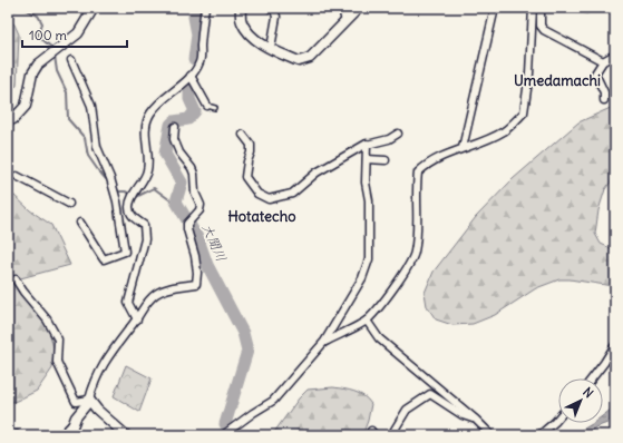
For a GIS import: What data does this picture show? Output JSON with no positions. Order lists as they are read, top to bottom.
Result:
{
  "districts": ["Umedamachi", "Hotatecho"],
  "water": ["大聞川"],
  "scale_bar": "100 m",
  "north": "top right"
}
